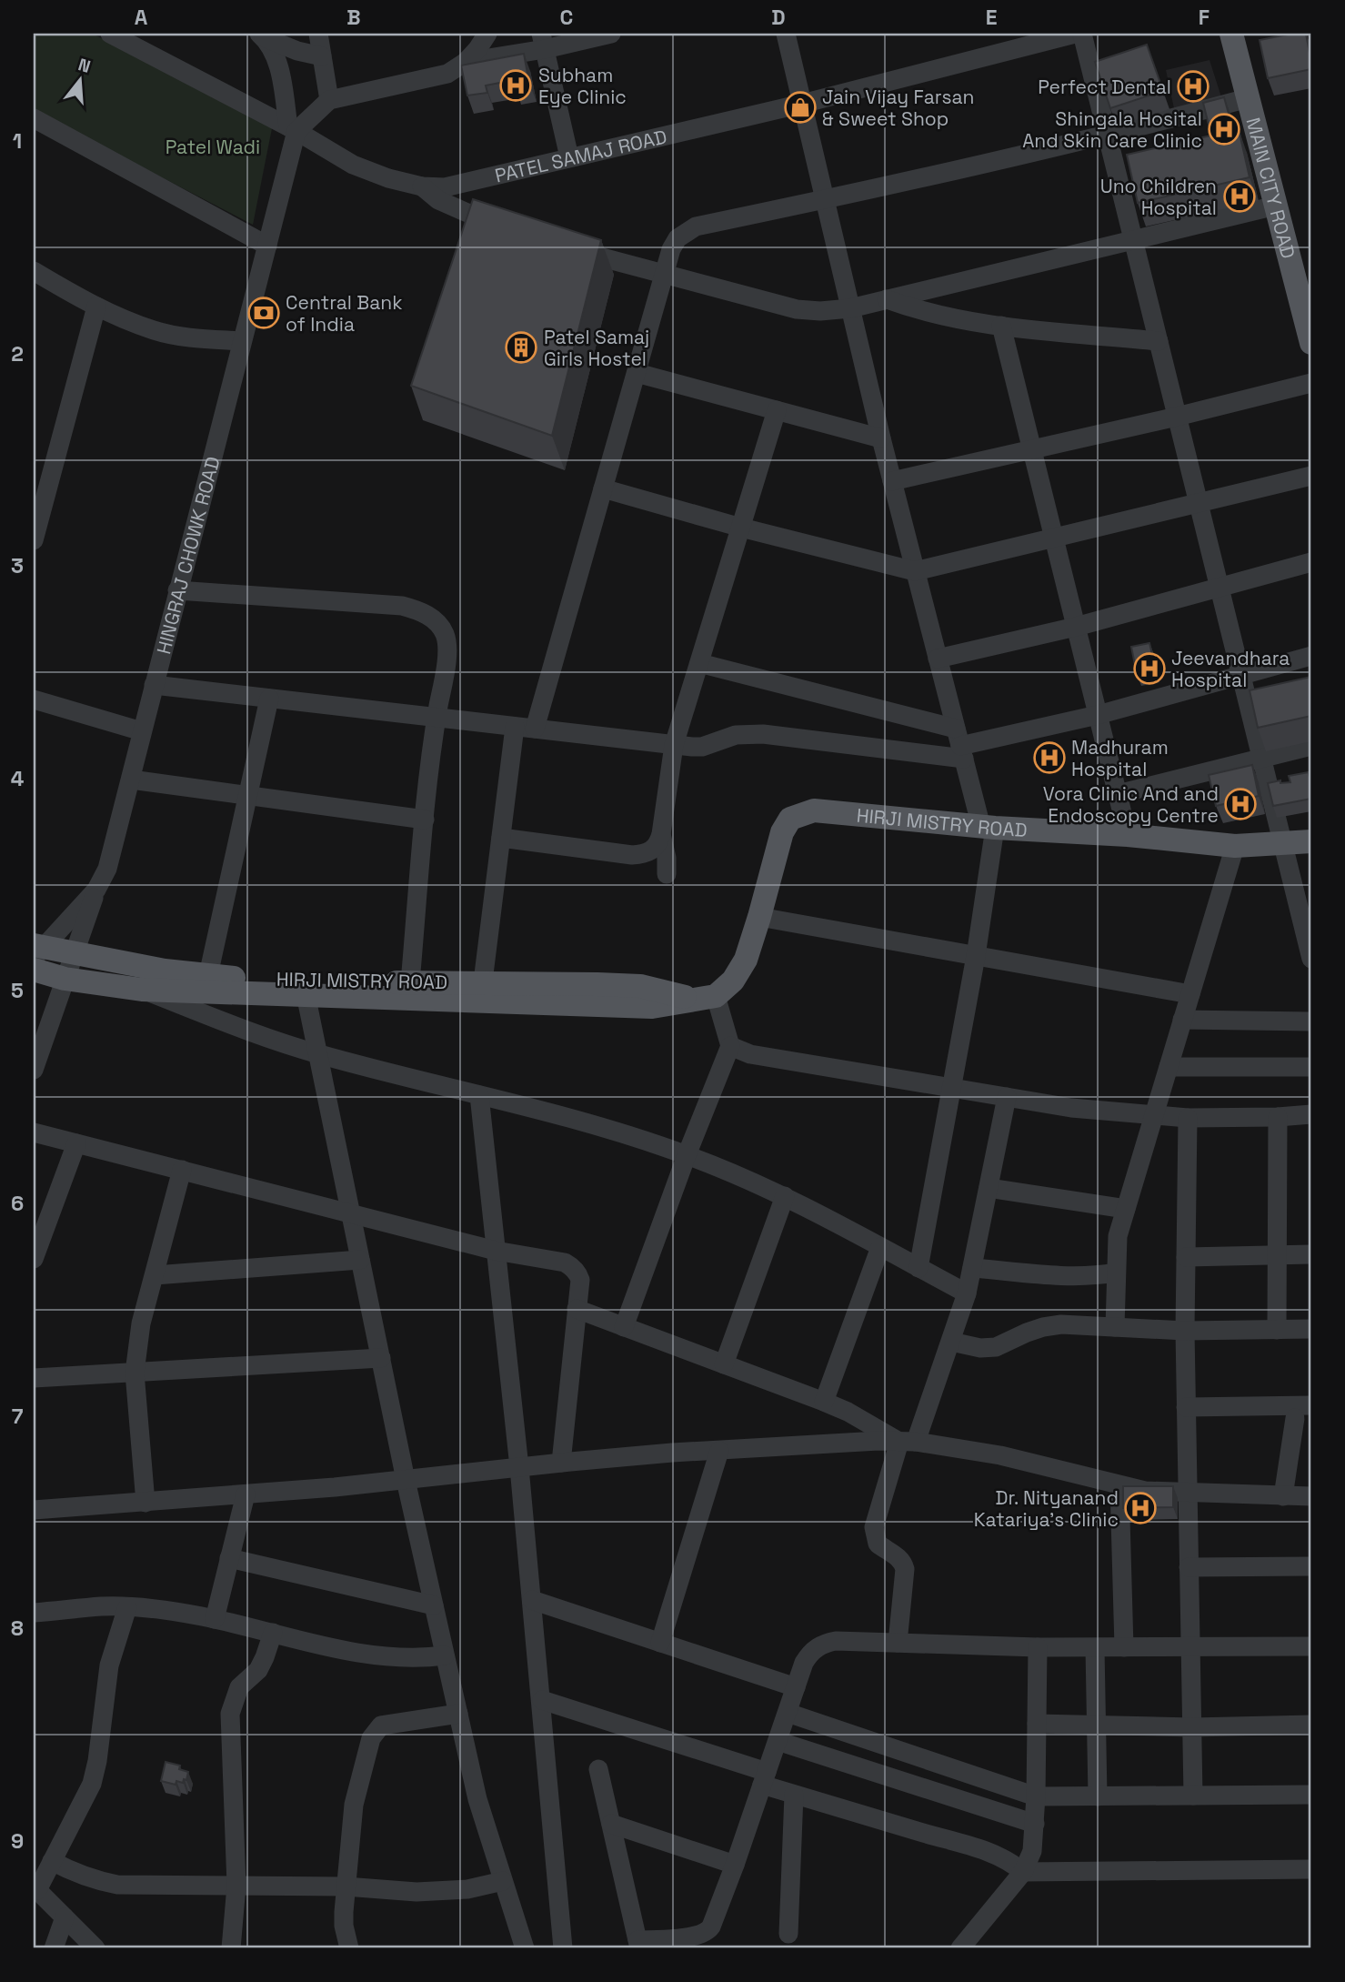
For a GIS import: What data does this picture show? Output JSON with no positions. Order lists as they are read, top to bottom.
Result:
{
  "streets": {
    "main road": ["MAIN CITY ROAD", "HIRJI MISTRY ROAD"],
    "street": ["PATEL SAMAJ ROAD", "HINGRAJ CHOWK ROAD"]
  },
  "crossings": [
    ["PATEL SAMAJ ROAD", "HINGRAJ CHOWK ROAD"],
    ["HINGRAJ CHOWK ROAD", "HIRJI MISTRY ROAD"]
  ],
  "parks": ["Patel Wadi"],
  "places": {
    "hospital": [
      "Subham Eye Clinic",
      "Perfect Dental",
      "Shingala Hosital And Skin Care Clinic",
      "Uno Children Hospital",
      "Jeevandhara Hospital",
      "Madhuram Hospital",
      "Vora Clinic And and Endoscopy Centre",
      "Dr. Nityanand Katariya's Clinic"
    ],
    "shop": ["Jain Vijay Farsan & Sweet Shop"],
    "bank": ["Central Bank of India"],
    "building": ["Patel Samaj Girls Hostel"]
  },
  "north": "top",
  "grid": {
    "columns": [
      "A",
      "B",
      "C",
      "D",
      "E",
      "F"
    ],
    "rows": [
      "1",
      "2",
      "3",
      "4",
      "5",
      "6",
      "7",
      "8",
      "9"
    ]
  }
}
